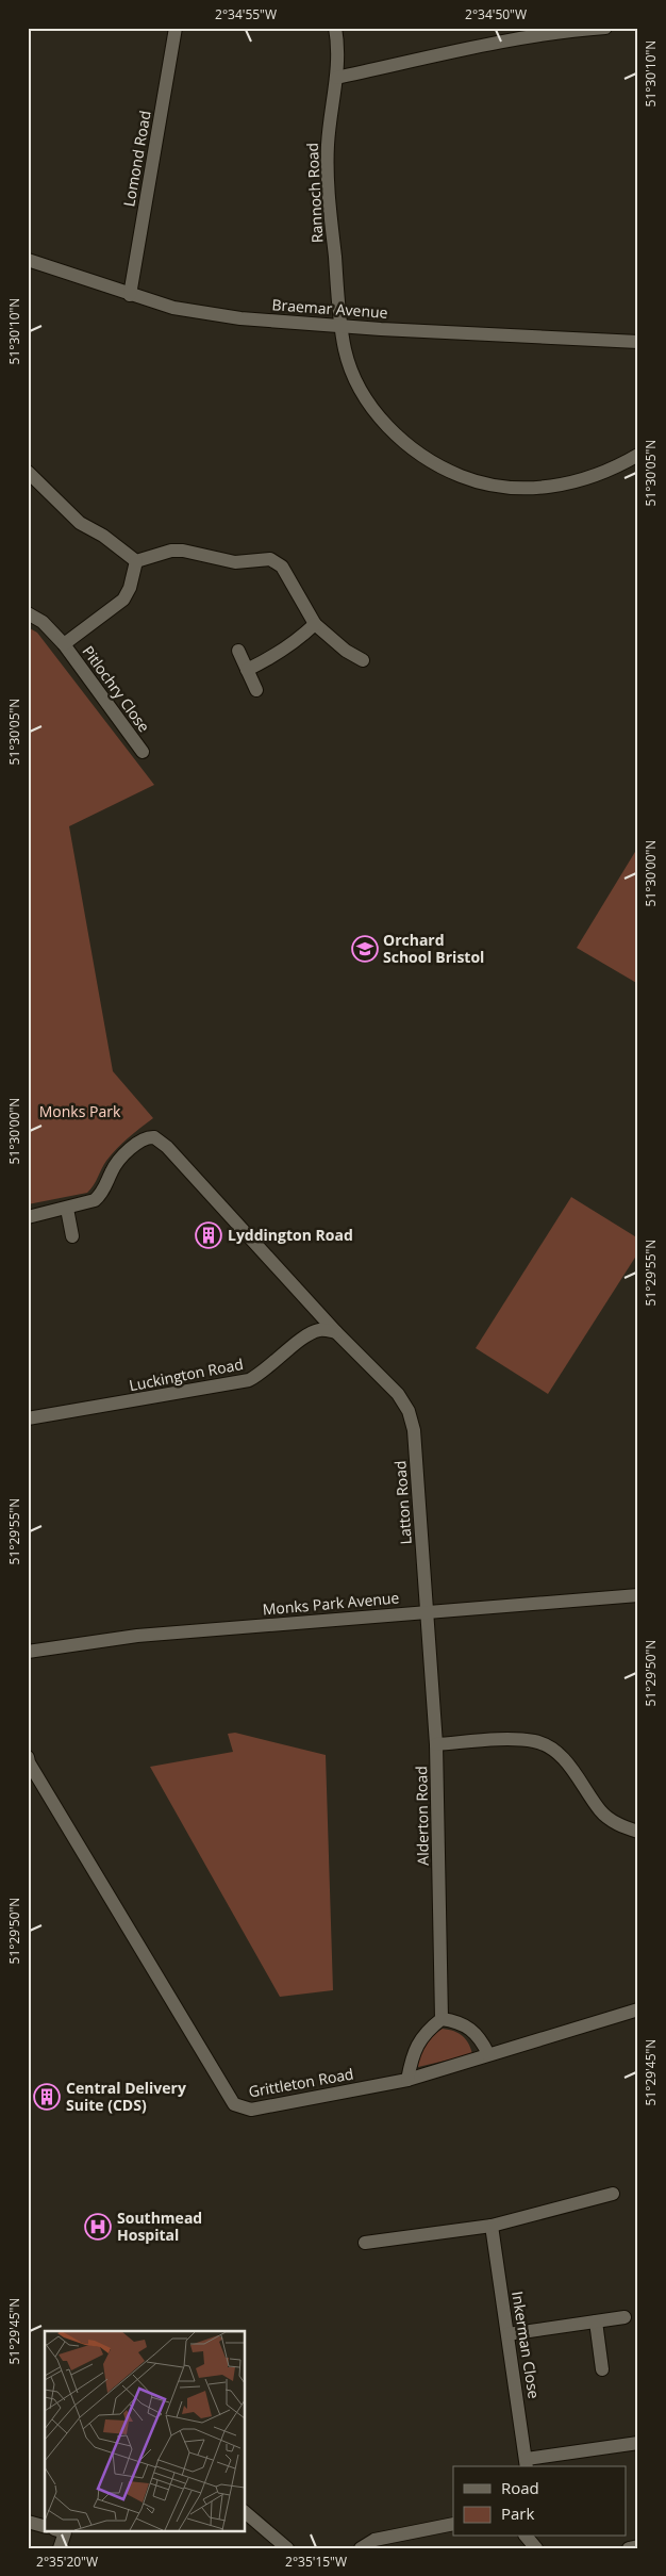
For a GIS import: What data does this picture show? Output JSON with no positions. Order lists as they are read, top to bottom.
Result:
{
  "streets": {
    "street": [
      "Lomond Road",
      "Rannoch Road",
      "Braemar Avenue",
      "Pitlochry Close",
      "Luckington Road",
      "Latton Road",
      "Monks Park Avenue",
      "Alderton Road",
      "Grittleton Road",
      "Inkerman Close"
    ]
  },
  "crossings": [
    ["Lomond Road", "Braemar Avenue"],
    ["Rannoch Road", "Braemar Avenue"],
    ["Luckington Road", "Latton Road"],
    ["Latton Road", "Monks Park Avenue"],
    ["Latton Road", "Alderton Road"],
    ["Monks Park Avenue", "Alderton Road"]
  ],
  "parks": ["Monks Park"],
  "places": {
    "school or university": ["Orchard School Bristol"],
    "building": ["Lyddington Road", "Central Delivery Suite (CDS)"],
    "hospital": ["Southmead Hospital"]
  },
  "legend": ["Road", "Park"],
  "coordinates": [
    "2°34'55\"W",
    "2°34'50\"W",
    "51°30'10\"N",
    "51°30'05\"N",
    "51°30'00\"N",
    "51°29'55\"N",
    "51°29'50\"N",
    "51°29'45\"N",
    "2°35'20\"W",
    "2°35'15\"W"
  ]
}
